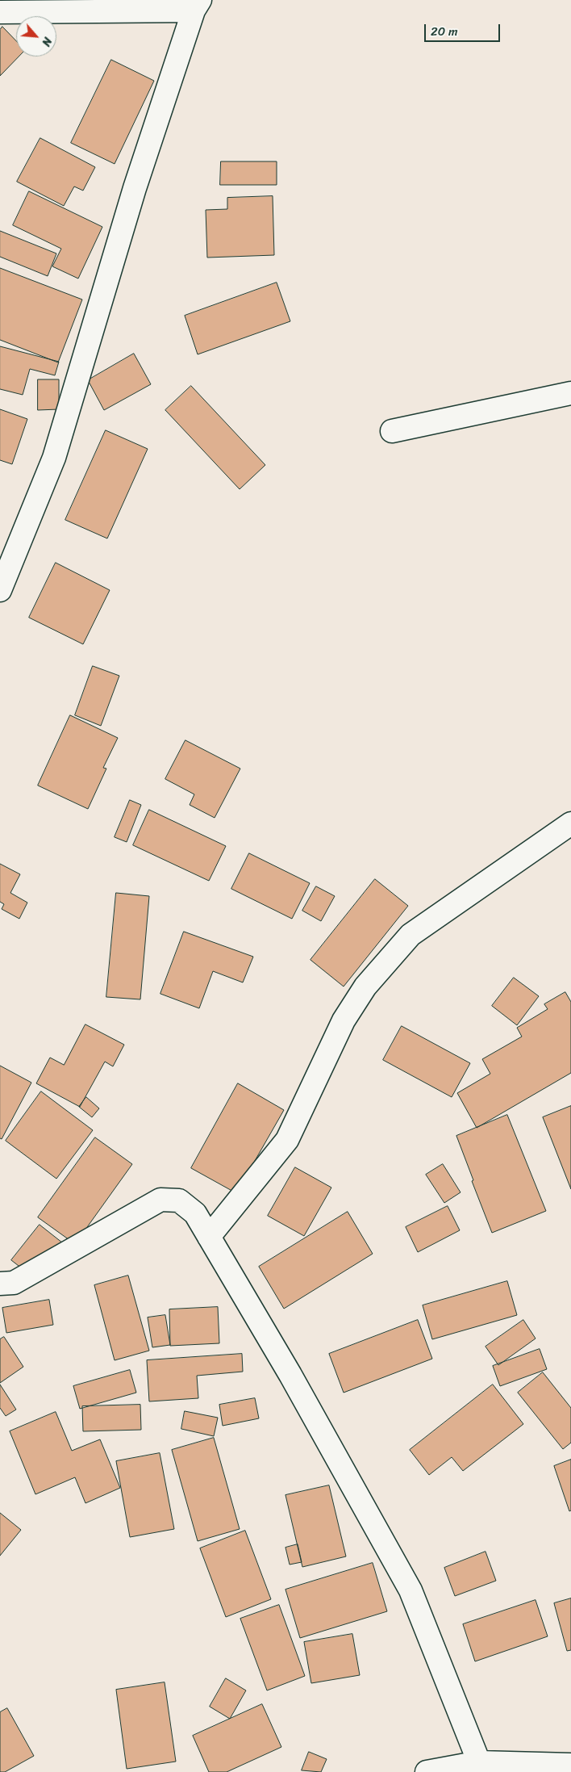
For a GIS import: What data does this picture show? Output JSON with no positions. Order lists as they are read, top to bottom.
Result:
{
  "scale_bar": "20 m",
  "north": "bottom right"
}
